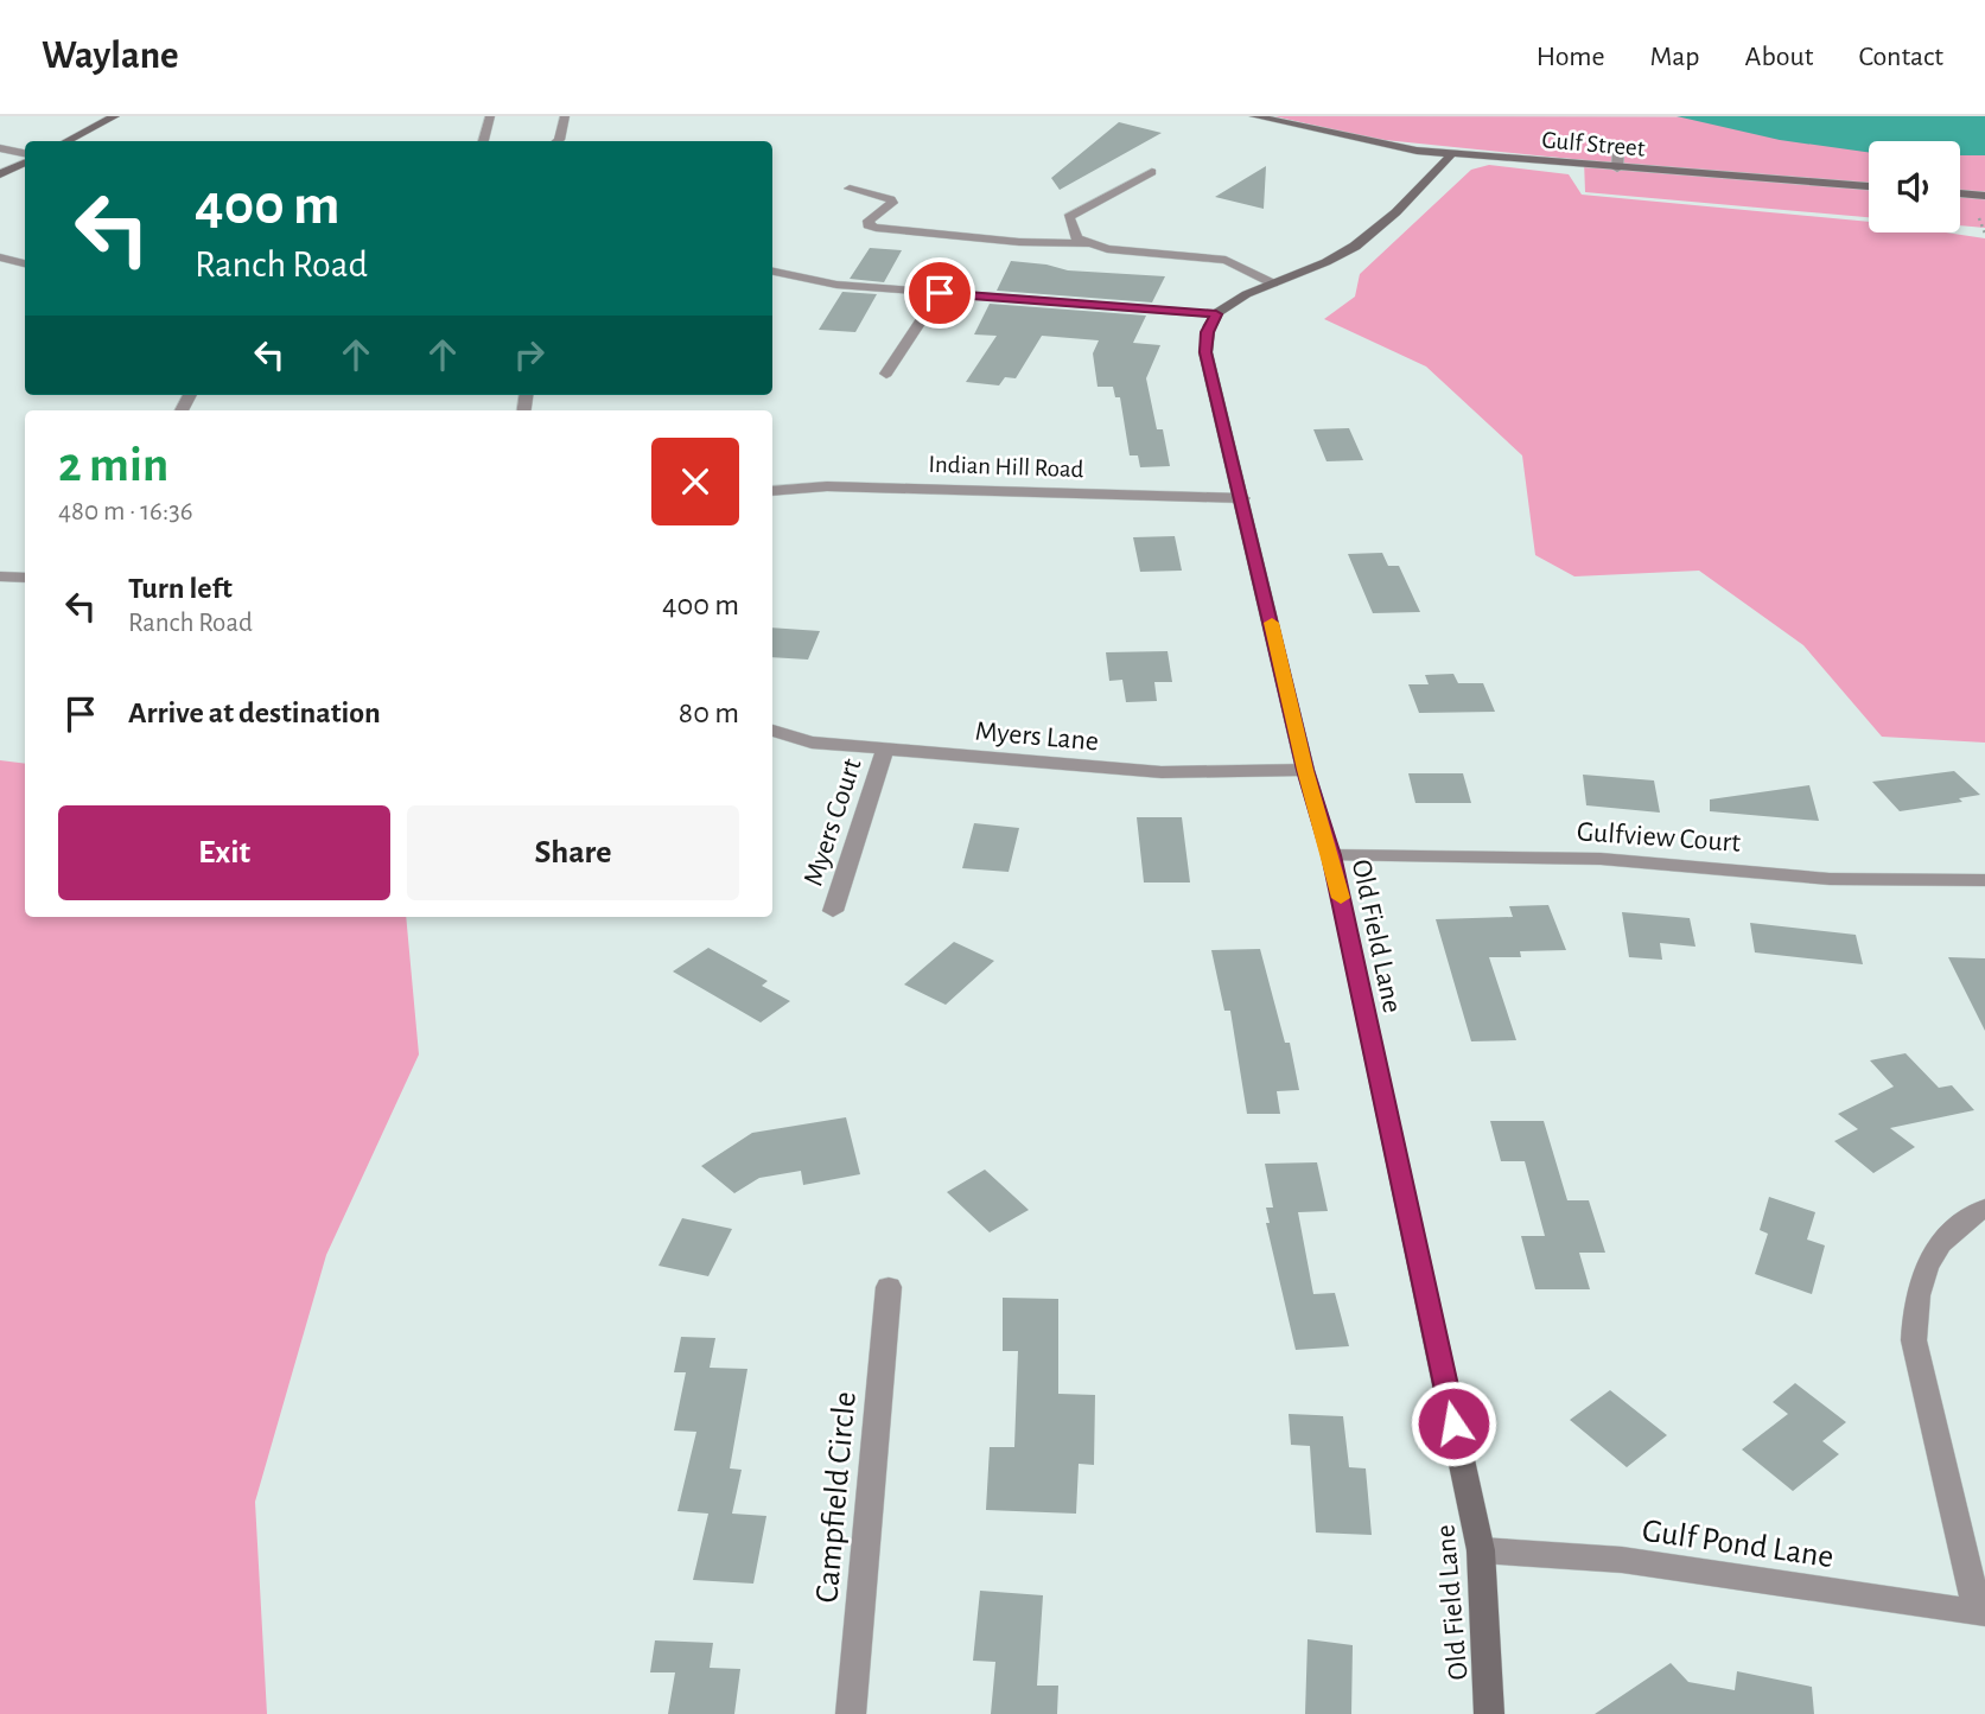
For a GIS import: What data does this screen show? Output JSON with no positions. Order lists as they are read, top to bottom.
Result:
{
  "streets": {
    "street": [
      "Gulf Street",
      "Indian Hill Road",
      "Myers Lane",
      "Myers Court",
      "Gulfview Court",
      "Old Field Lane",
      "Campfield Circle",
      "Gulf Pond Lane"
    ]
  },
  "crossings": [
    ["Indian Hill Road", "Old Field Lane"],
    ["Myers Lane", "Myers Court"],
    ["Myers Lane", "Old Field Lane"],
    ["Gulfview Court", "Old Field Lane"],
    ["Old Field Lane", "Gulf Pond Lane"]
  ],
  "page": {
    "header": "Waylane",
    "nav": [
      "Home",
      "Map",
      "About",
      "Contact"
    ],
    "turn": ["400 m", "Ranch Road"],
    "heading": ["2 min", "480 m · 16:36"],
    "list": [
      {
        "name": "Turn left",
        "note": "Ranch Road",
        "value": "400 m"
      },
      {
        "name": "Arrive at destination",
        "value": "80 m"
      }
    ],
    "buttons": ["Exit", "Share"]
  }
}
